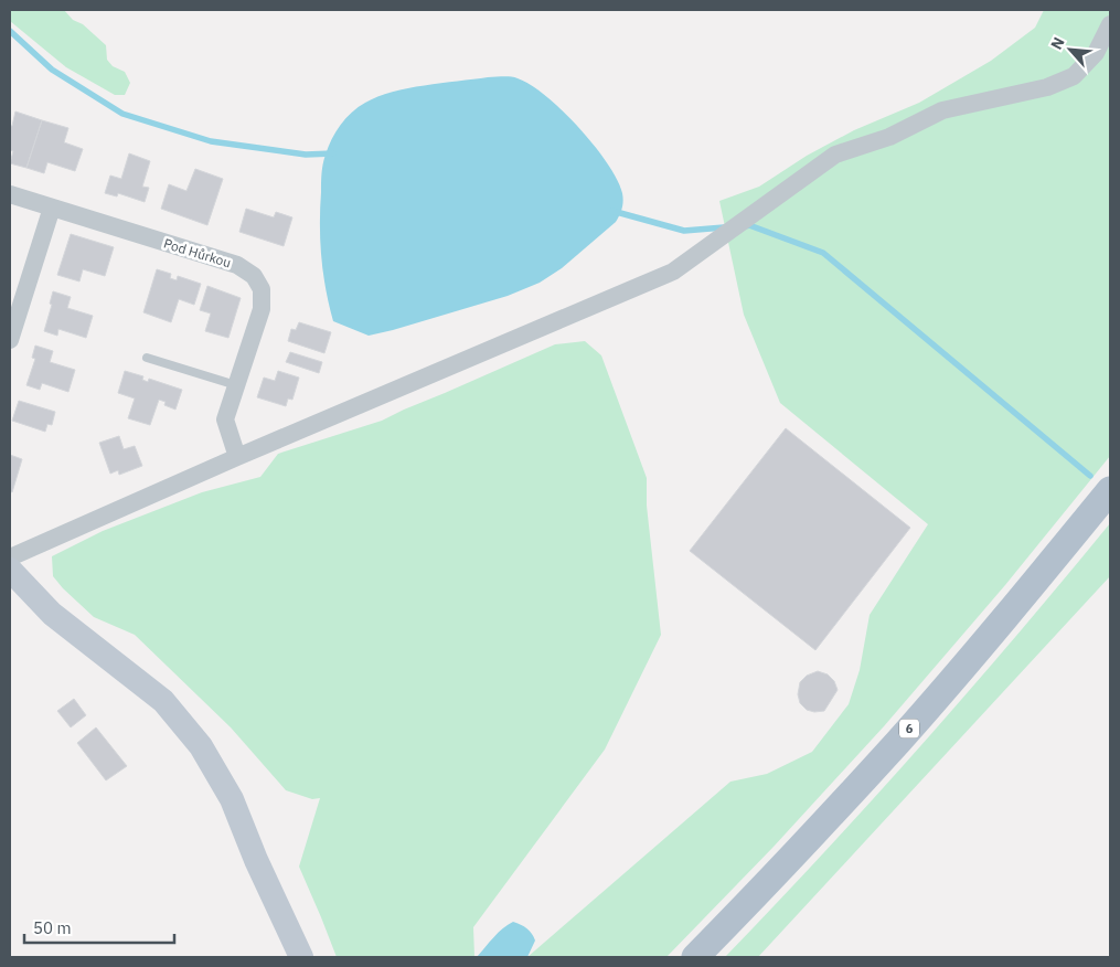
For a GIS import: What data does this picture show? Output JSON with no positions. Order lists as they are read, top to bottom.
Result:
{
  "streets": {
    "main road": ["6"],
    "street": ["Pod Hůrkou"]
  },
  "scale_bar": "50 m",
  "north": "top left"
}
